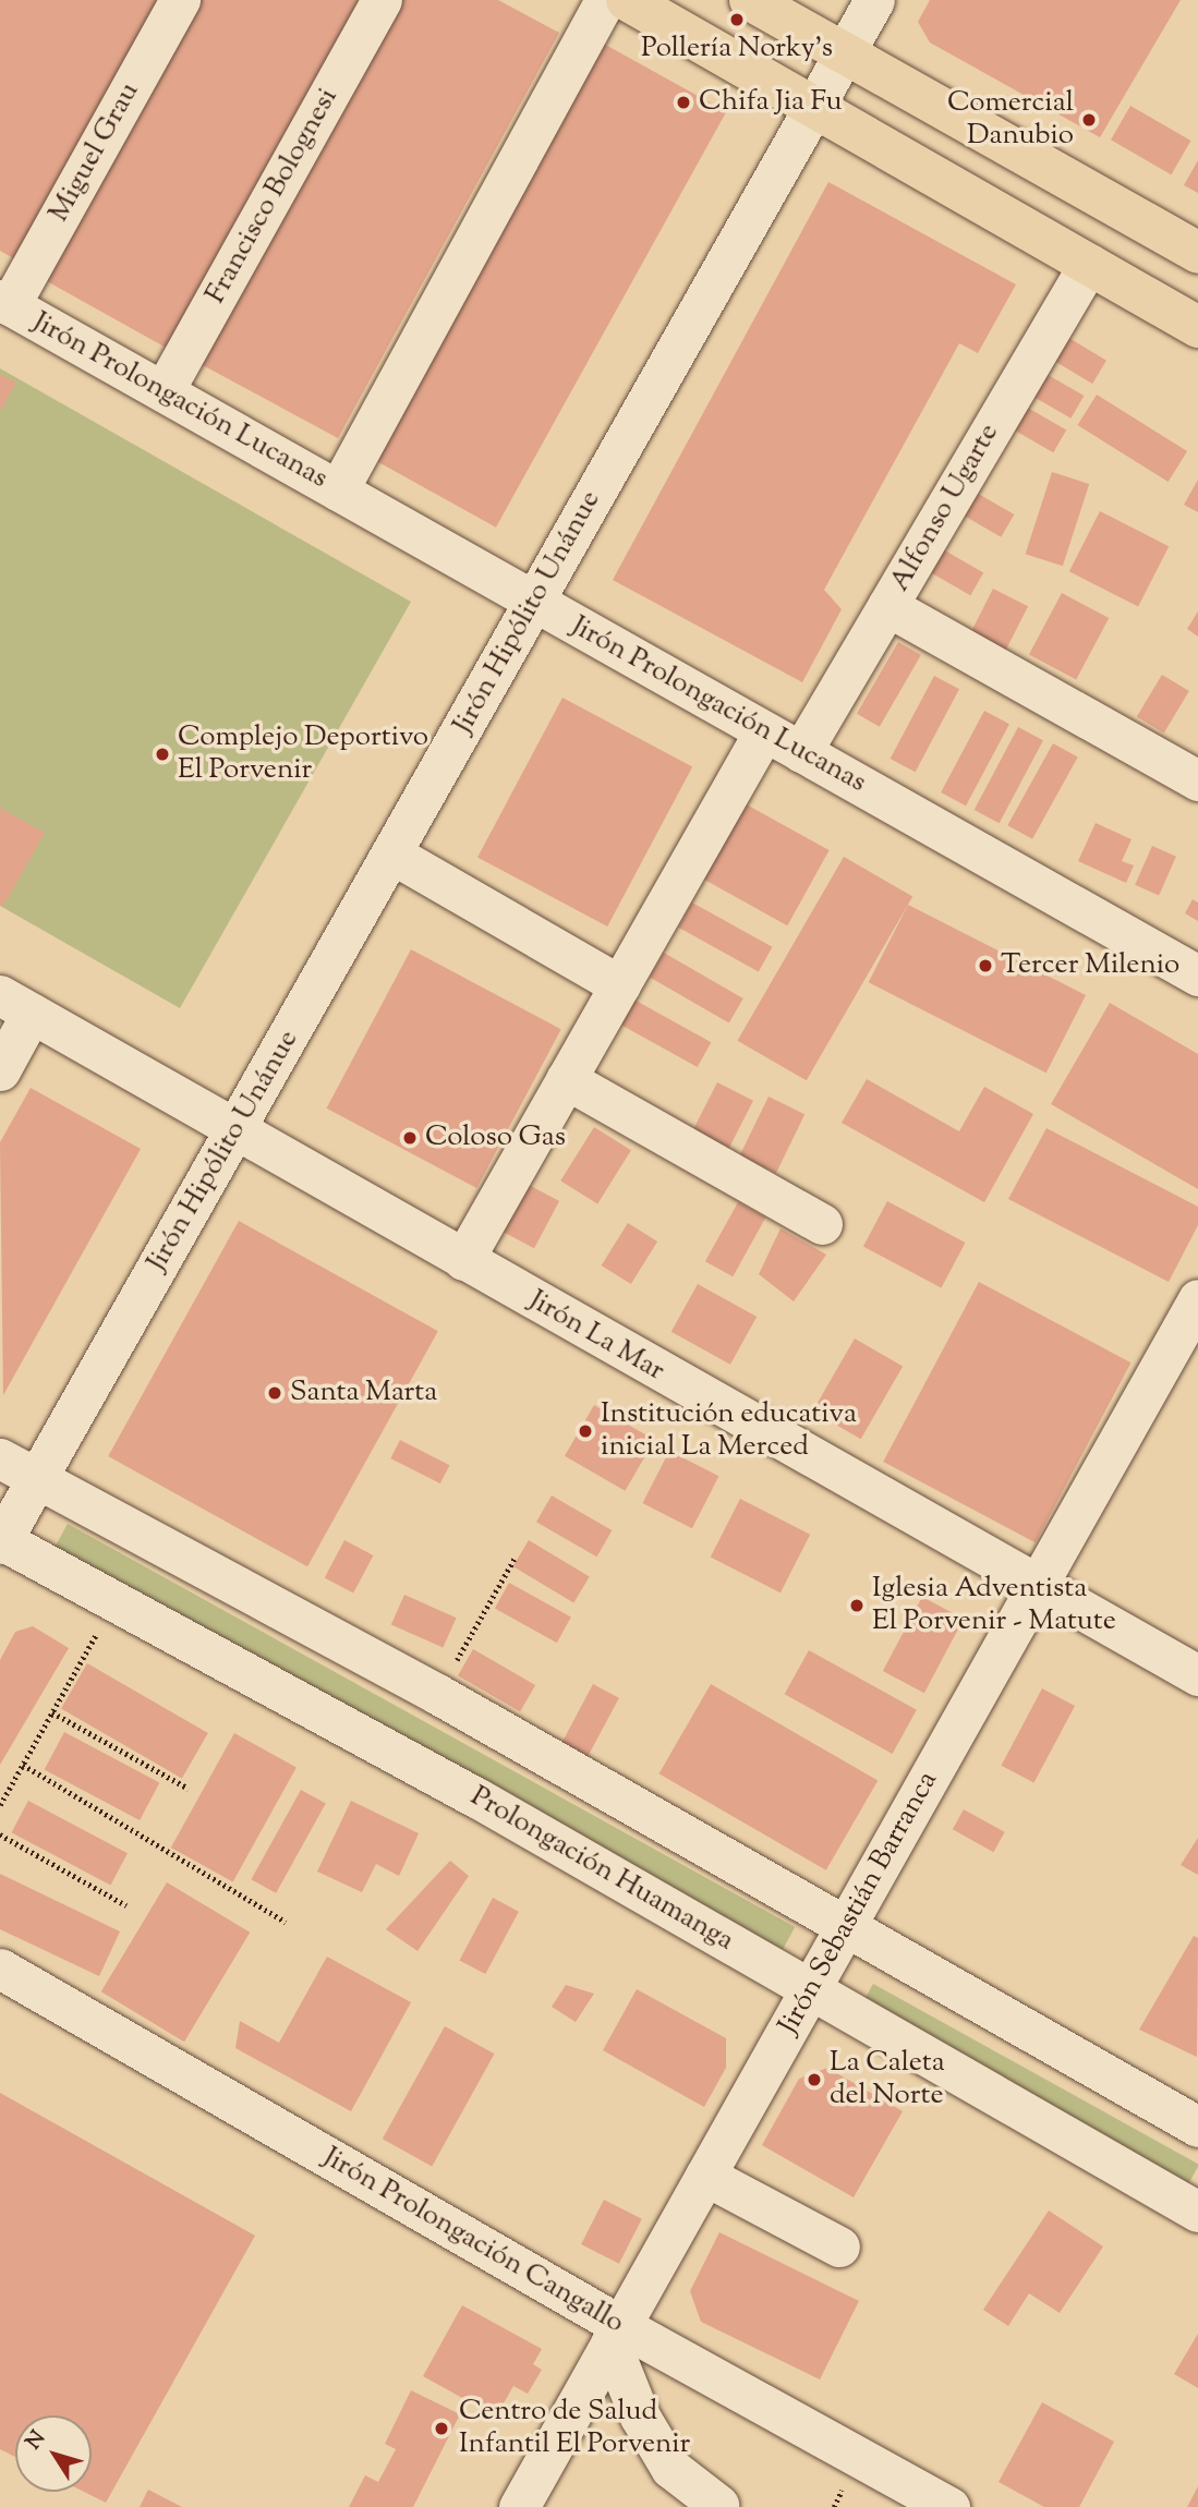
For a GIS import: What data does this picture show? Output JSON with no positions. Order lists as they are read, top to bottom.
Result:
{
  "streets": {
    "street": [
      "Miguel Grau",
      "Francisco Bolognesi",
      "Jirón Prolongación Lucanas",
      "Alfonso Ugarte",
      "Jirón Hipólito Unánue",
      "Jirón La Mar",
      "Prolongación Huamanga",
      "Jirón Sebastián Barranca",
      "Jirón Prolongación Cangallo"
    ]
  },
  "crossings": [
    ["Miguel Grau", "Jirón Prolongación Lucanas"],
    ["Francisco Bolognesi", "Jirón Prolongación Lucanas"],
    ["Jirón Prolongación Lucanas", "Alfonso Ugarte"],
    ["Jirón Prolongación Lucanas", "Jirón Hipólito Unánue"],
    ["Jirón Hipólito Unánue", "Jirón La Mar"],
    ["Jirón Hipólito Unánue", "Prolongación Huamanga"],
    ["Jirón La Mar", "Jirón Sebastián Barranca"],
    ["Prolongación Huamanga", "Jirón Sebastián Barranca"],
    ["Jirón Sebastián Barranca", "Jirón Prolongación Cangallo"]
  ],
  "places": [
    "Pollería Norky's",
    "Chifa Jia Fu",
    "Comercial Danubio",
    "Complejo Deportivo El Porvenir",
    "Tercer Milenio",
    "Coloso Gas",
    "Santa Marta",
    "Institución educativa inicial La Merced",
    "Iglesia Adventista El Porvenir - Matute",
    "La Caleta del Norte",
    "Centro de Salud Infantil El Porvenir"
  ],
  "north": "top left"
}
